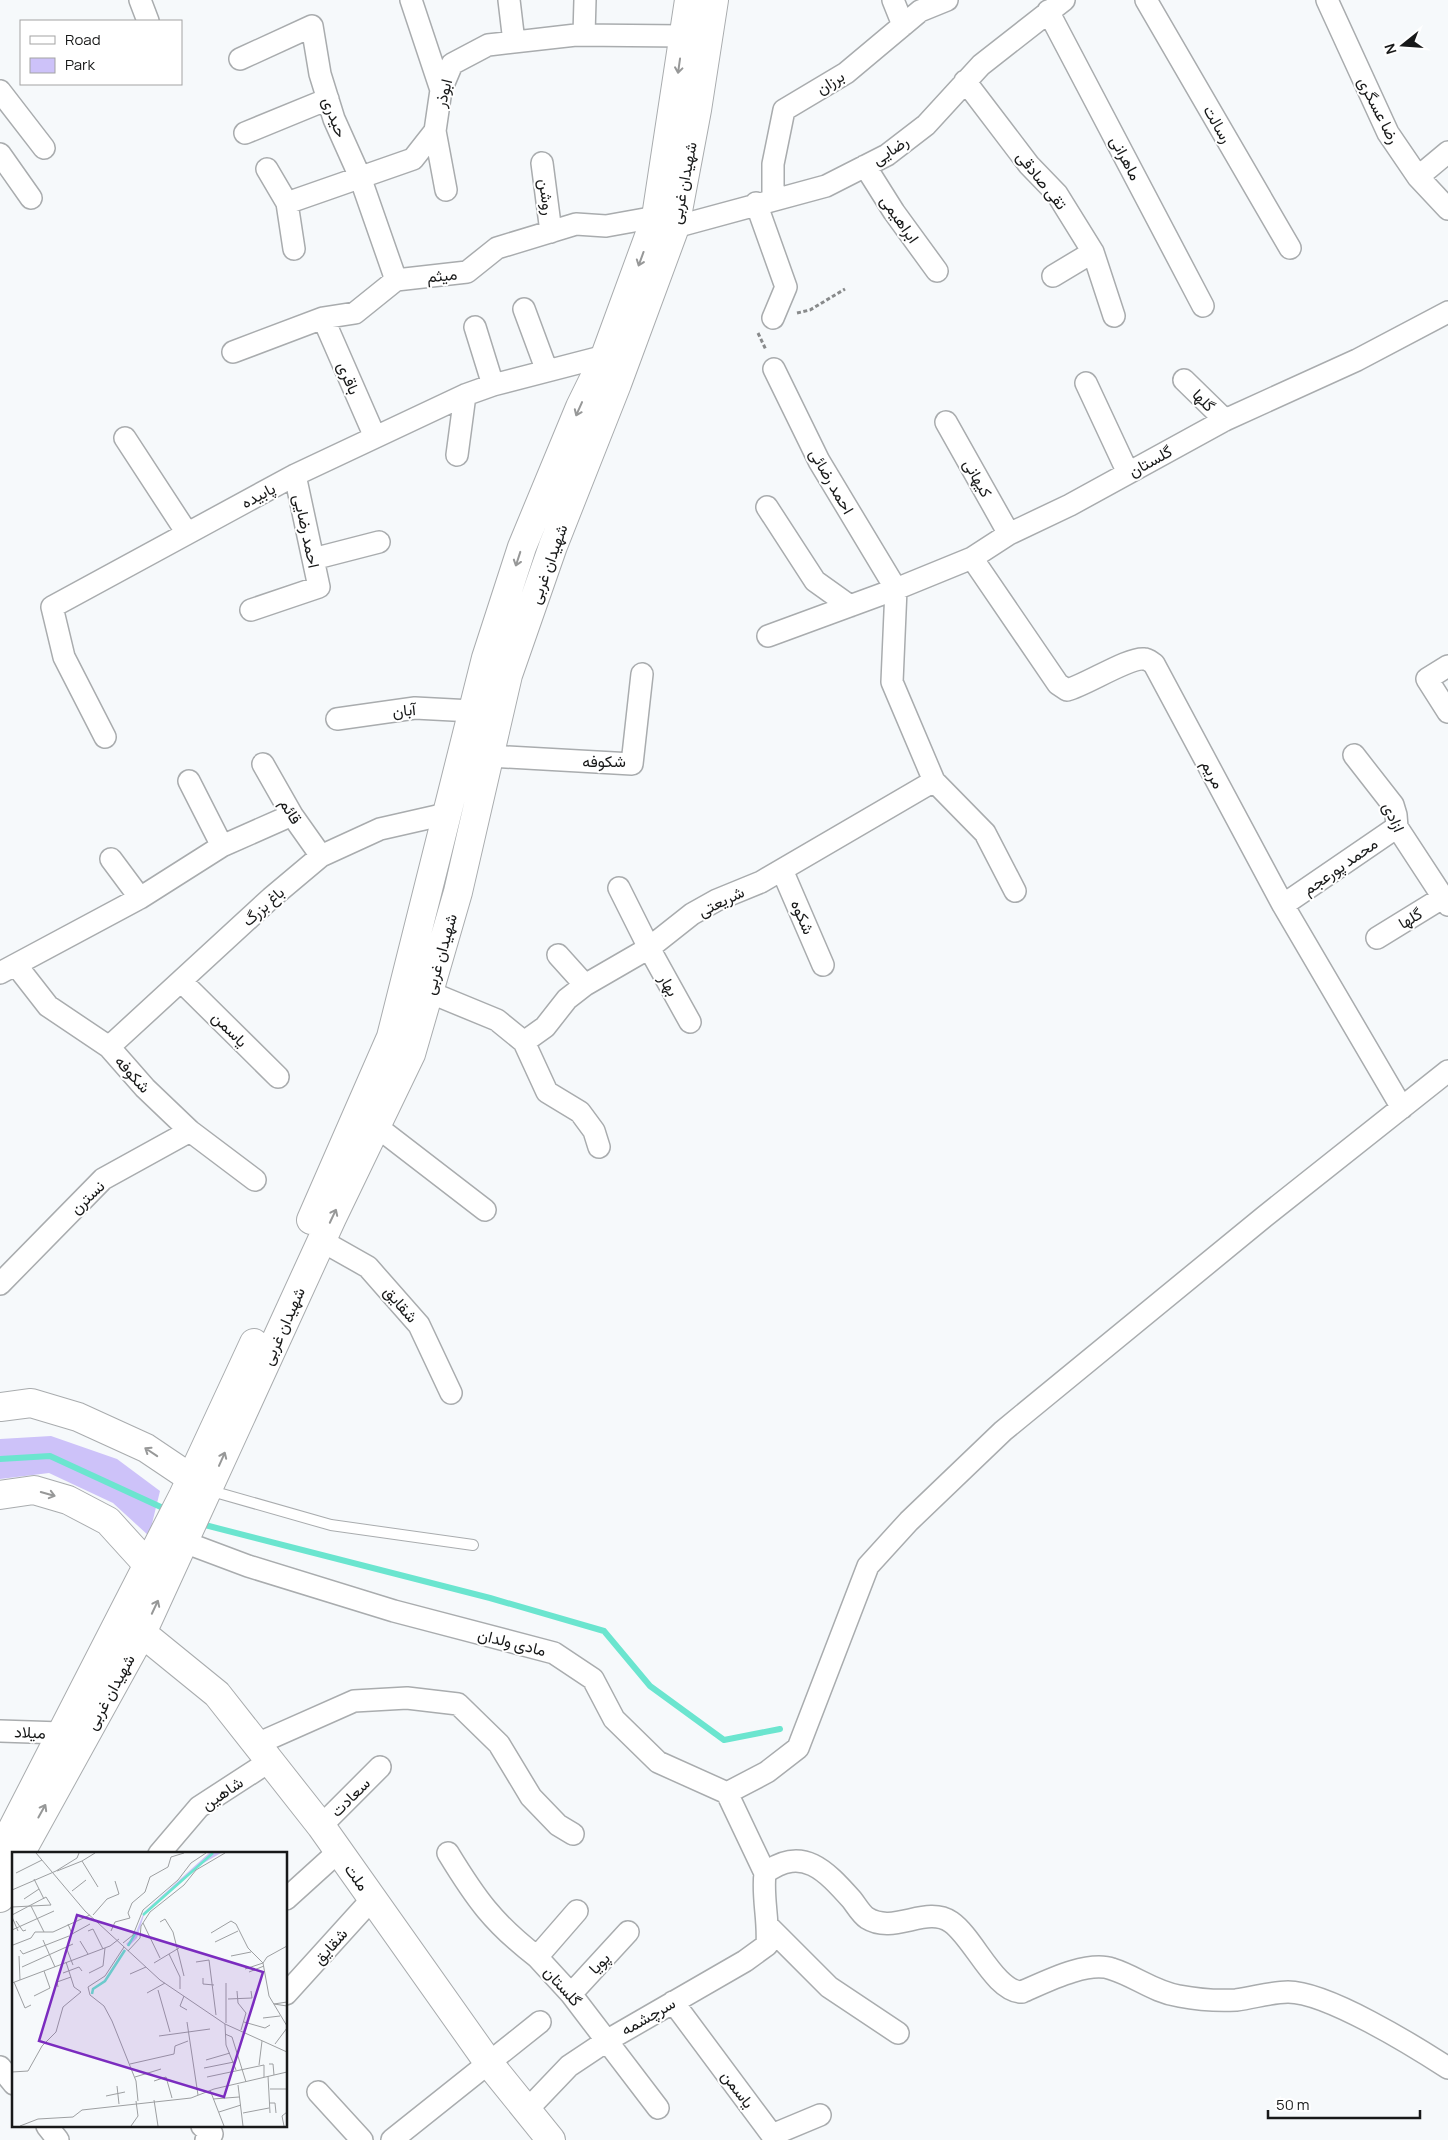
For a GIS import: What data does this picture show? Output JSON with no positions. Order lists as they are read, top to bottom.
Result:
{
  "streets": {
    "main road": ["شهیدان غربی", "ملت"],
    "street": [
      "برزان",
      "ابوذر",
      "رضا عسگری",
      "حیدری",
      "رسالت",
      "رضایی",
      "ماهرانی",
      "تقی صادقی",
      "روشن",
      "ابراهیمی",
      "میثم",
      "باقری",
      "گلها",
      "گلستان",
      "کیهانی",
      "احمد رضائی",
      "پابیده",
      "احمد رضایی",
      "آبان",
      "شکوفه",
      "مریم",
      "قائم",
      "ازادی",
      "محمد پورعجم",
      "شریعتی",
      "باغ بزرگ",
      "شکوه",
      "بهار",
      "یاسمن",
      "نسترن",
      "شقایق",
      "مادی ولدان",
      "میلاد",
      "شاهین",
      "سعادت",
      "پویا",
      "سرچشمه"
    ]
  },
  "crossings": [
    ["برزان", "رضایی"],
    ["ابوذر", "شهیدان غربی"],
    ["حیدری", "میثم"],
    ["رضایی", "ماهرانی"],
    ["رضایی", "تقی صادقی"],
    ["رضایی", "شهیدان غربی"],
    ["رضایی", "ابراهیمی"],
    ["رضایی", "میثم"],
    ["شهیدان غربی", "میثم"],
    ["شهیدان غربی", "پابیده"],
    ["شهیدان غربی", "آبان"],
    ["شهیدان غربی", "شکوفه"],
    ["شهیدان غربی", "باغ بزرگ"],
    ["شهیدان غربی", "شقایق"],
    ["شهیدان غربی", "مادی ولدان"],
    ["شهیدان غربی", "میلاد"],
    ["شهیدان غربی", "ملت"],
    ["روشن", "میثم"],
    ["باقری", "پابیده"],
    ["گلها", "گلستان"],
    ["گلها", "ازادی"],
    ["گلستان", "کیهانی"],
    ["گلستان", "احمد رضائی"],
    ["گلستان", "مریم"],
    ["گلستان", "پویا"],
    ["گلستان", "سرچشمه"],
    ["پابیده", "احمد رضایی"],
    ["شکوفه", "قائم"],
    ["شکوفه", "باغ بزرگ"],
    ["شکوفه", "نسترن"],
    ["مریم", "محمد پورعجم"],
    ["قائم", "باغ بزرگ"],
    ["ازادی", "محمد پورعجم"],
    ["شریعتی", "شکوه"],
    ["شریعتی", "بهار"],
    ["باغ بزرگ", "یاسمن"],
    ["یاسمن", "سرچشمه"],
    ["شقایق", "ملت"],
    ["شاهین", "ملت"],
    ["سعادت", "ملت"],
    ["ملت", "سرچشمه"]
  ],
  "legend": ["Road", "Park"],
  "scale_bar": "50 m",
  "north": "left"
}
